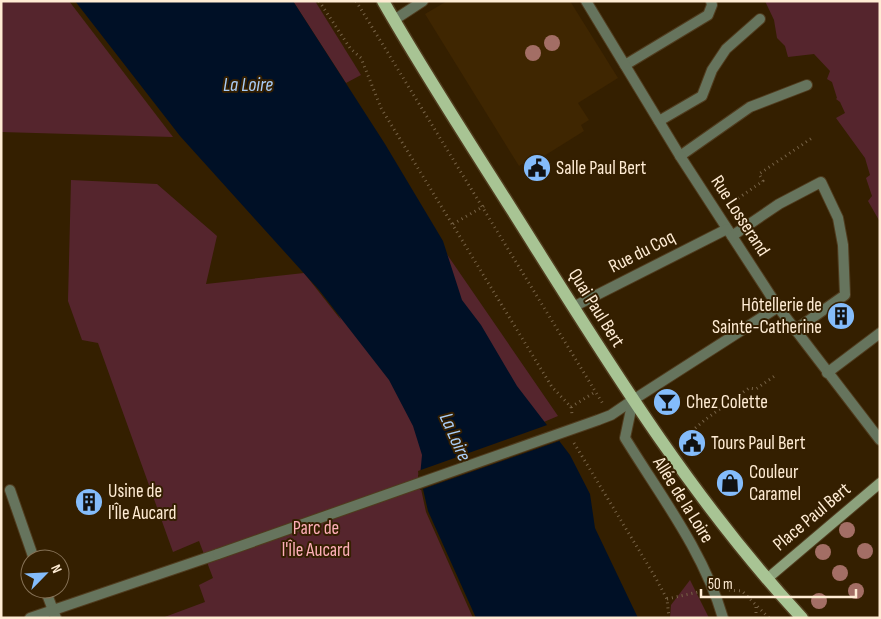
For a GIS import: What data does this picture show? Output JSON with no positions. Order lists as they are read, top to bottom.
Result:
{
  "streets": {
    "main road": ["Quai Paul Bert"],
    "street": [
      "Rue Losserand",
      "Rue du Coq",
      "Allée de la Loire",
      "Place Paul Bert"
    ]
  },
  "crossings": [
    ["Rue Losserand", "Rue du Coq"],
    ["Rue du Coq", "Quai Paul Bert"],
    ["Quai Paul Bert", "Allée de la Loire"],
    ["Quai Paul Bert", "Place Paul Bert"]
  ],
  "water": ["La Loire"],
  "parks": ["Parc de l'Île Aucard"],
  "places": {
    "public building": ["Salle Paul Bert", "Tours Paul Bert"],
    "building": ["Hôtellerie de Sainte-Catherine", "Usine de l'Île Aucard"],
    "bar": ["Chez Colette"],
    "shop": ["Couleur Caramel"]
  },
  "scale_bar": "50 m",
  "north": "top right"
}
